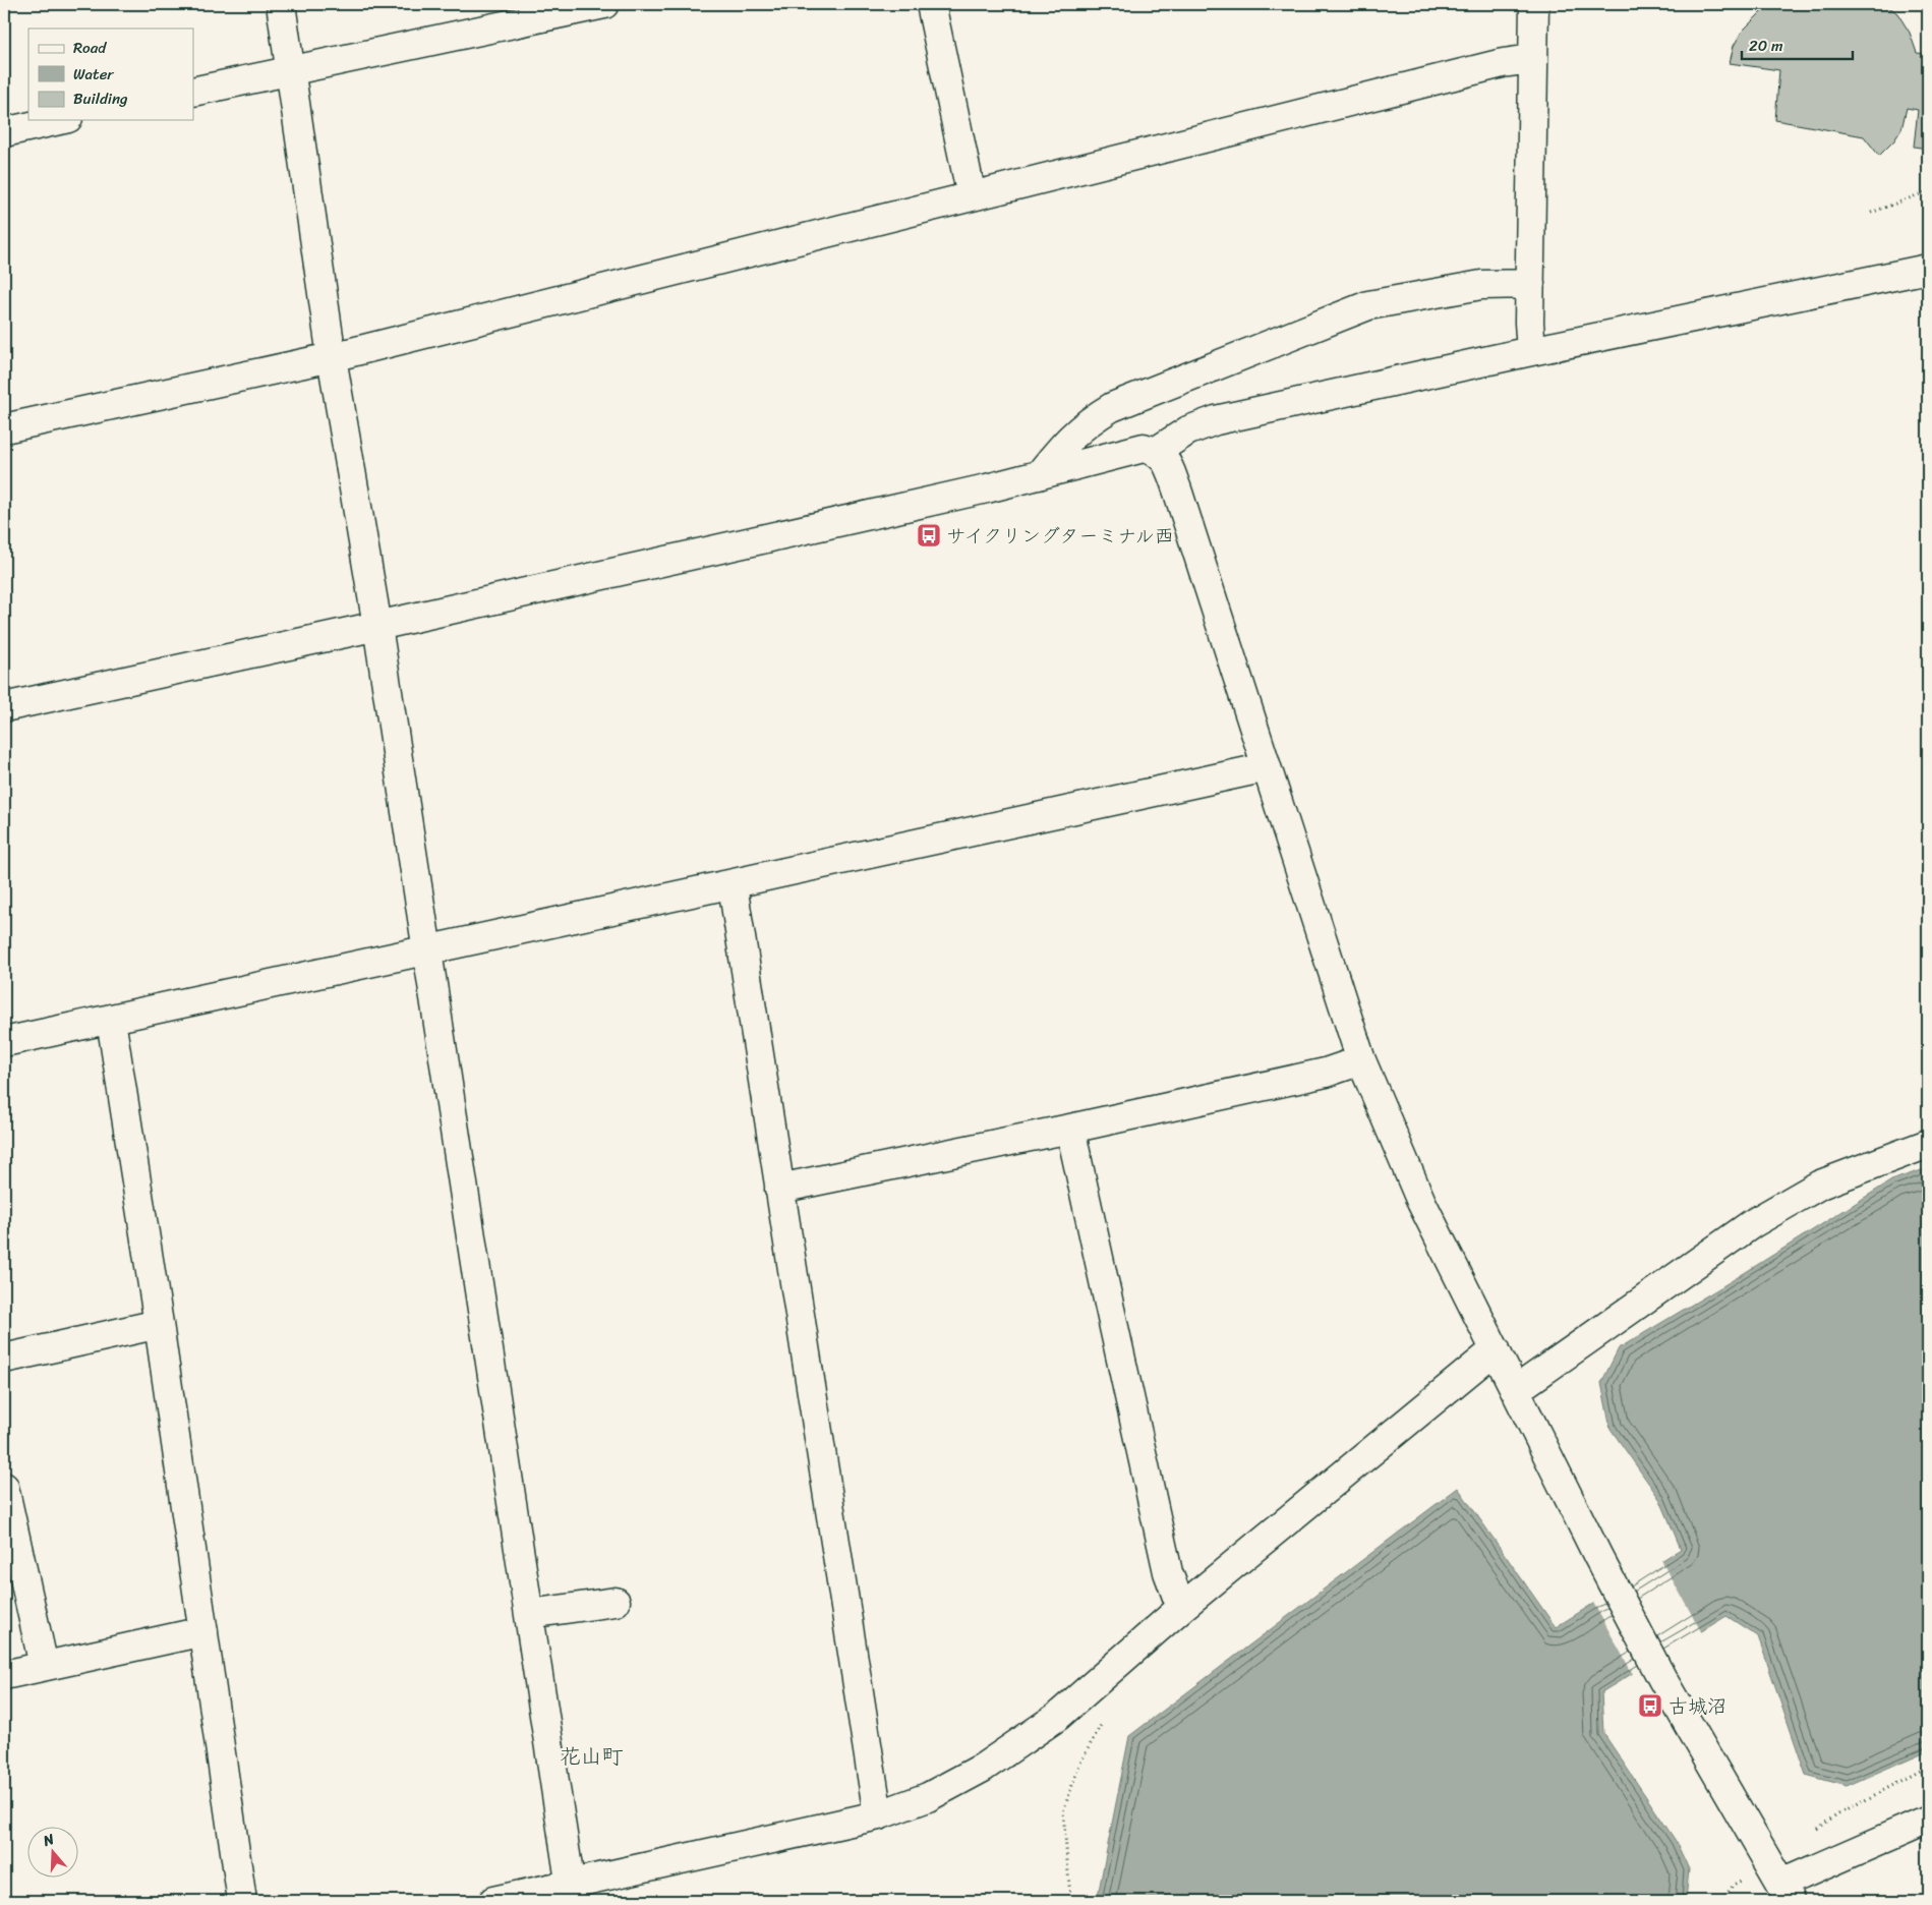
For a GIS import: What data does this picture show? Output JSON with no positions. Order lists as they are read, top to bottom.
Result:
{
  "districts": ["花山町"],
  "places": {
    "bus stop": ["サイクリングターミナル西", "古城沼"]
  },
  "legend": ["Road", "Water", "Building"],
  "scale_bar": "20 m",
  "north": "top"
}
